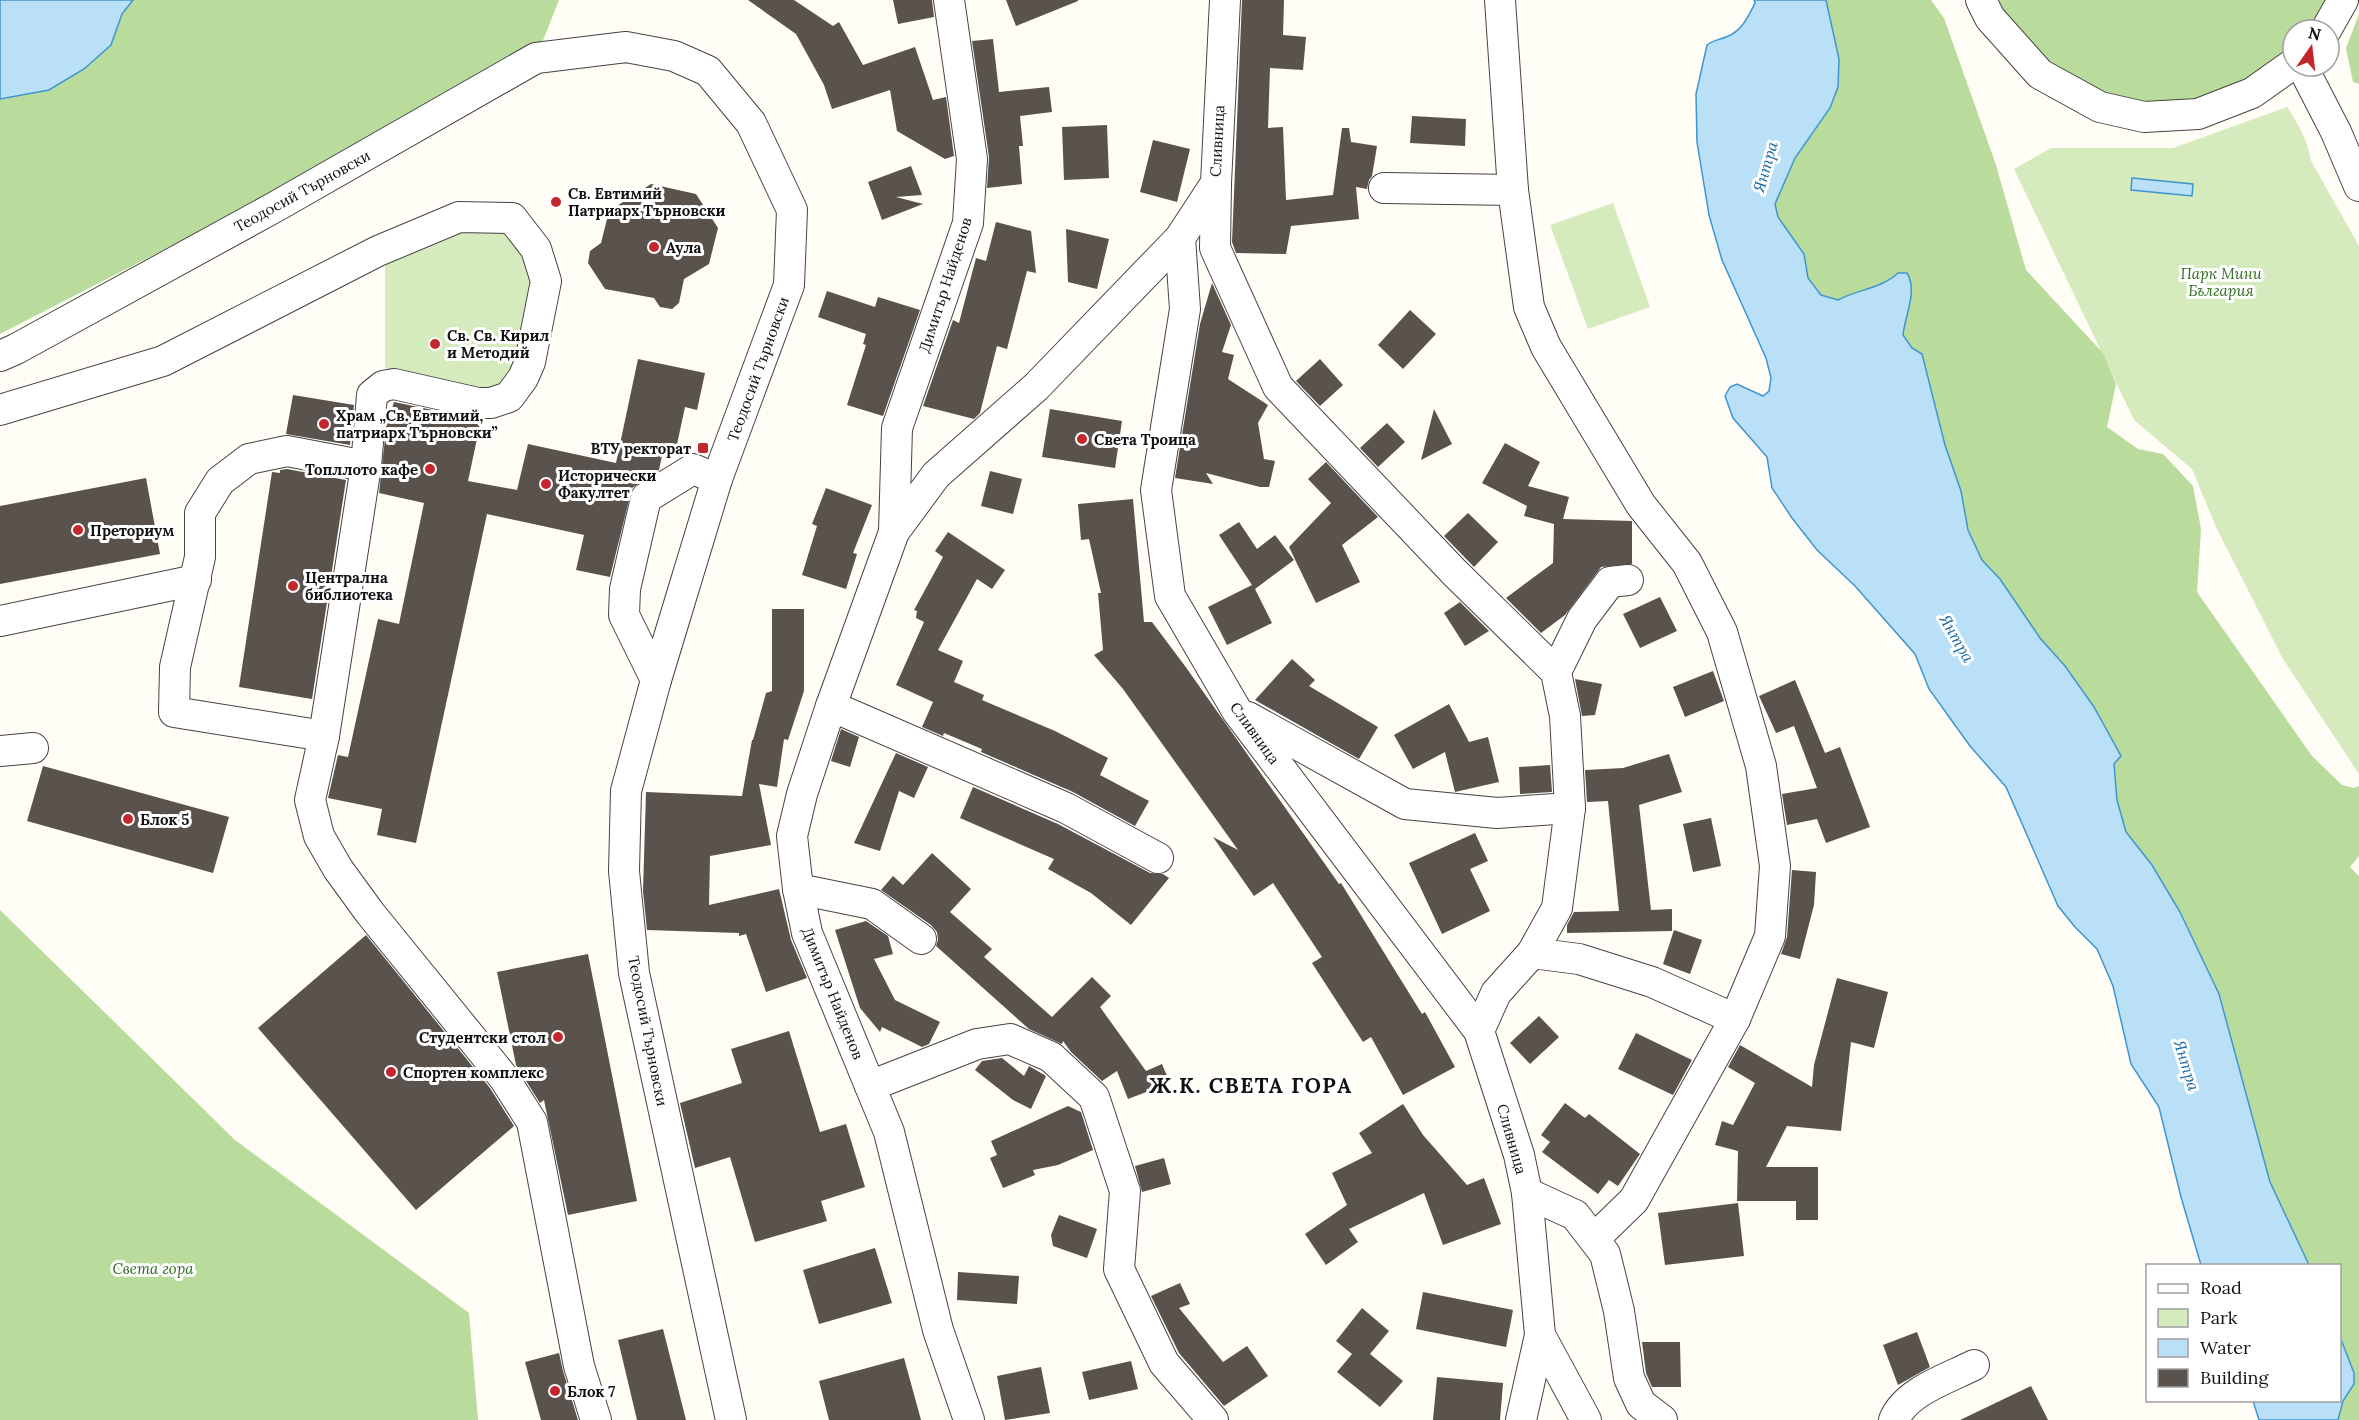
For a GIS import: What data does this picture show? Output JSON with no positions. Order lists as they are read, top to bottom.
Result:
{
  "streets": {
    "street": ["Сливница", "Теодосий Търновски", "Димитър Найденов"]
  },
  "crossings": [
    ["Сливница", "Димитър Найденов"]
  ],
  "districts": ["Ж.К. СВЕТА ГОРА"],
  "water": ["Янтра"],
  "parks": ["Парк Мини България", "Света гора"],
  "places": {
    "other": [
      "Св. Евтимий Патриарх Търновски",
      "Аула",
      "Св. Св. Кирил и Методий",
      "Храм „Св. Евтимий, патриарх Търновски”",
      "Света Троица",
      "Топллото кафе",
      "Исторически Факултет",
      "Преториум",
      "Централна библиотека",
      "Блок 5",
      "Студентски стол",
      "Спортен комплекс",
      "Блок 7"
    ],
    "transit": ["ВТУ ректорат"]
  },
  "legend": [
    "Road",
    "Park",
    "Water",
    "Building"
  ],
  "north": "top"
}
